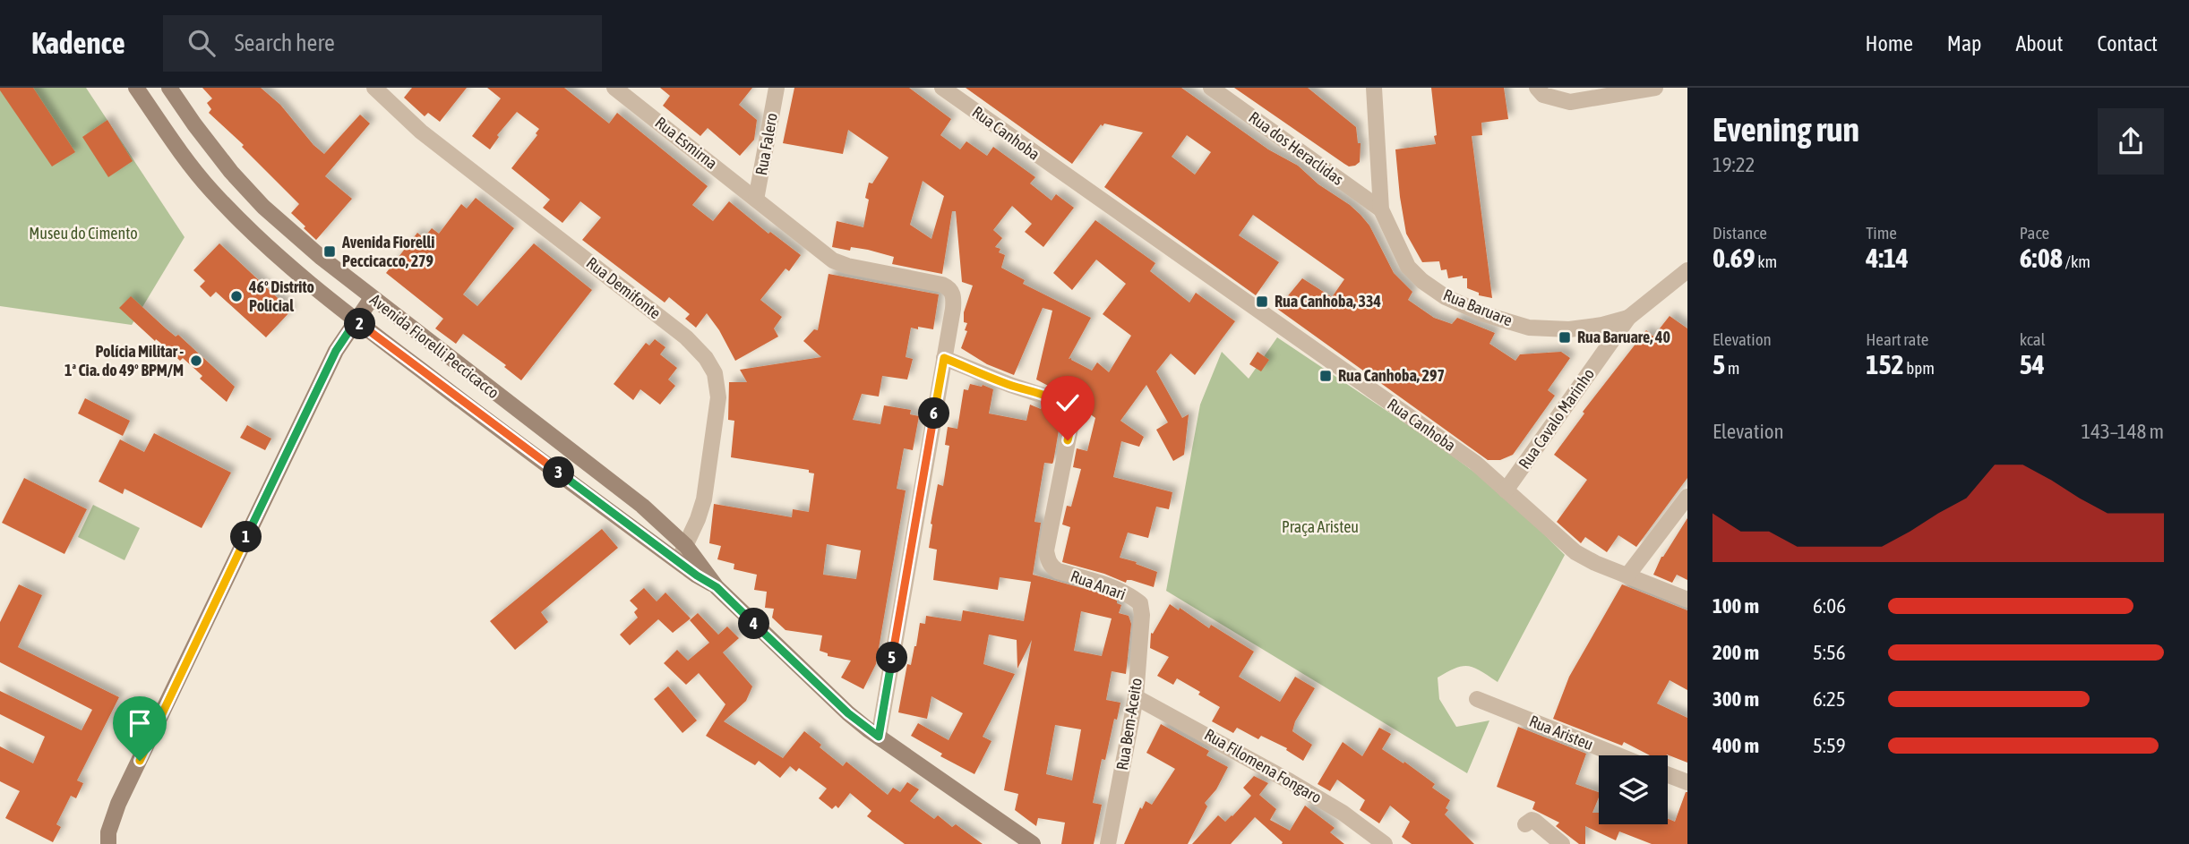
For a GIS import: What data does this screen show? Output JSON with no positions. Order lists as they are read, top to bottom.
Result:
{
  "streets": {
    "main road": ["Avenida Fiorelli Peccicacco"],
    "street": [
      "Rua Canhoba",
      "Rua Esmirna",
      "Rua Falero",
      "Rua dos Heraclidas",
      "Rua Demifonte",
      "Rua Baruare",
      "Rua Cavalo Marinho",
      "Rua Anari",
      "Rua Bem-Aceito",
      "Rua Aristeu",
      "Rua Filomena Fongaro"
    ]
  },
  "crossings": [
    ["Rua Canhoba", "Rua Cavalo Marinho"],
    ["Rua Esmirna", "Rua Falero"],
    ["Rua Esmirna", "Rua Anari"],
    ["Rua dos Heraclidas", "Rua Baruare"],
    ["Rua Demifonte", "Avenida Fiorelli Peccicacco"],
    ["Rua Baruare", "Rua Cavalo Marinho"],
    ["Rua Anari", "Rua Bem-Aceito"],
    ["Rua Bem-Aceito", "Rua Filomena Fongaro"]
  ],
  "parks": ["Museu do Cimento", "Praça Aristeu"],
  "places": {
    "transit": [
      "Avenida Fiorelli Peccicacco, 279",
      "Rua Canhoba, 334",
      "Rua Baruare, 40",
      "Rua Canhoba, 297"
    ],
    "other": ["46º Distrito Policial", "Polícia Militar - 1ª Cia. do 49º BPM/M"]
  },
  "page": {
    "header": "Kadence",
    "search": "Search here",
    "nav": [
      "Home",
      "Map",
      "About",
      "Contact"
    ],
    "heading": ["Evening run", "19:22"],
    "stats": [
      ["Distance", "0.69 km"],
      ["Time", "4:14"],
      ["Pace", "6:08 /km"],
      ["Elevation", "5 m"],
      ["Heart rate", "152 bpm"],
      ["kcal", "54"]
    ],
    "pins": [
      "2",
      "6",
      "3",
      "1",
      "4",
      "5"
    ],
    "chart": ["Elevation", "143–148 m"],
    "list": [
      {
        "name": "100 m",
        "note": "6:06"
      },
      {
        "name": "200 m",
        "note": "5:56"
      },
      {
        "name": "300 m",
        "note": "6:25"
      },
      {
        "name": "400 m",
        "note": "5:59"
      }
    ]
  }
}
